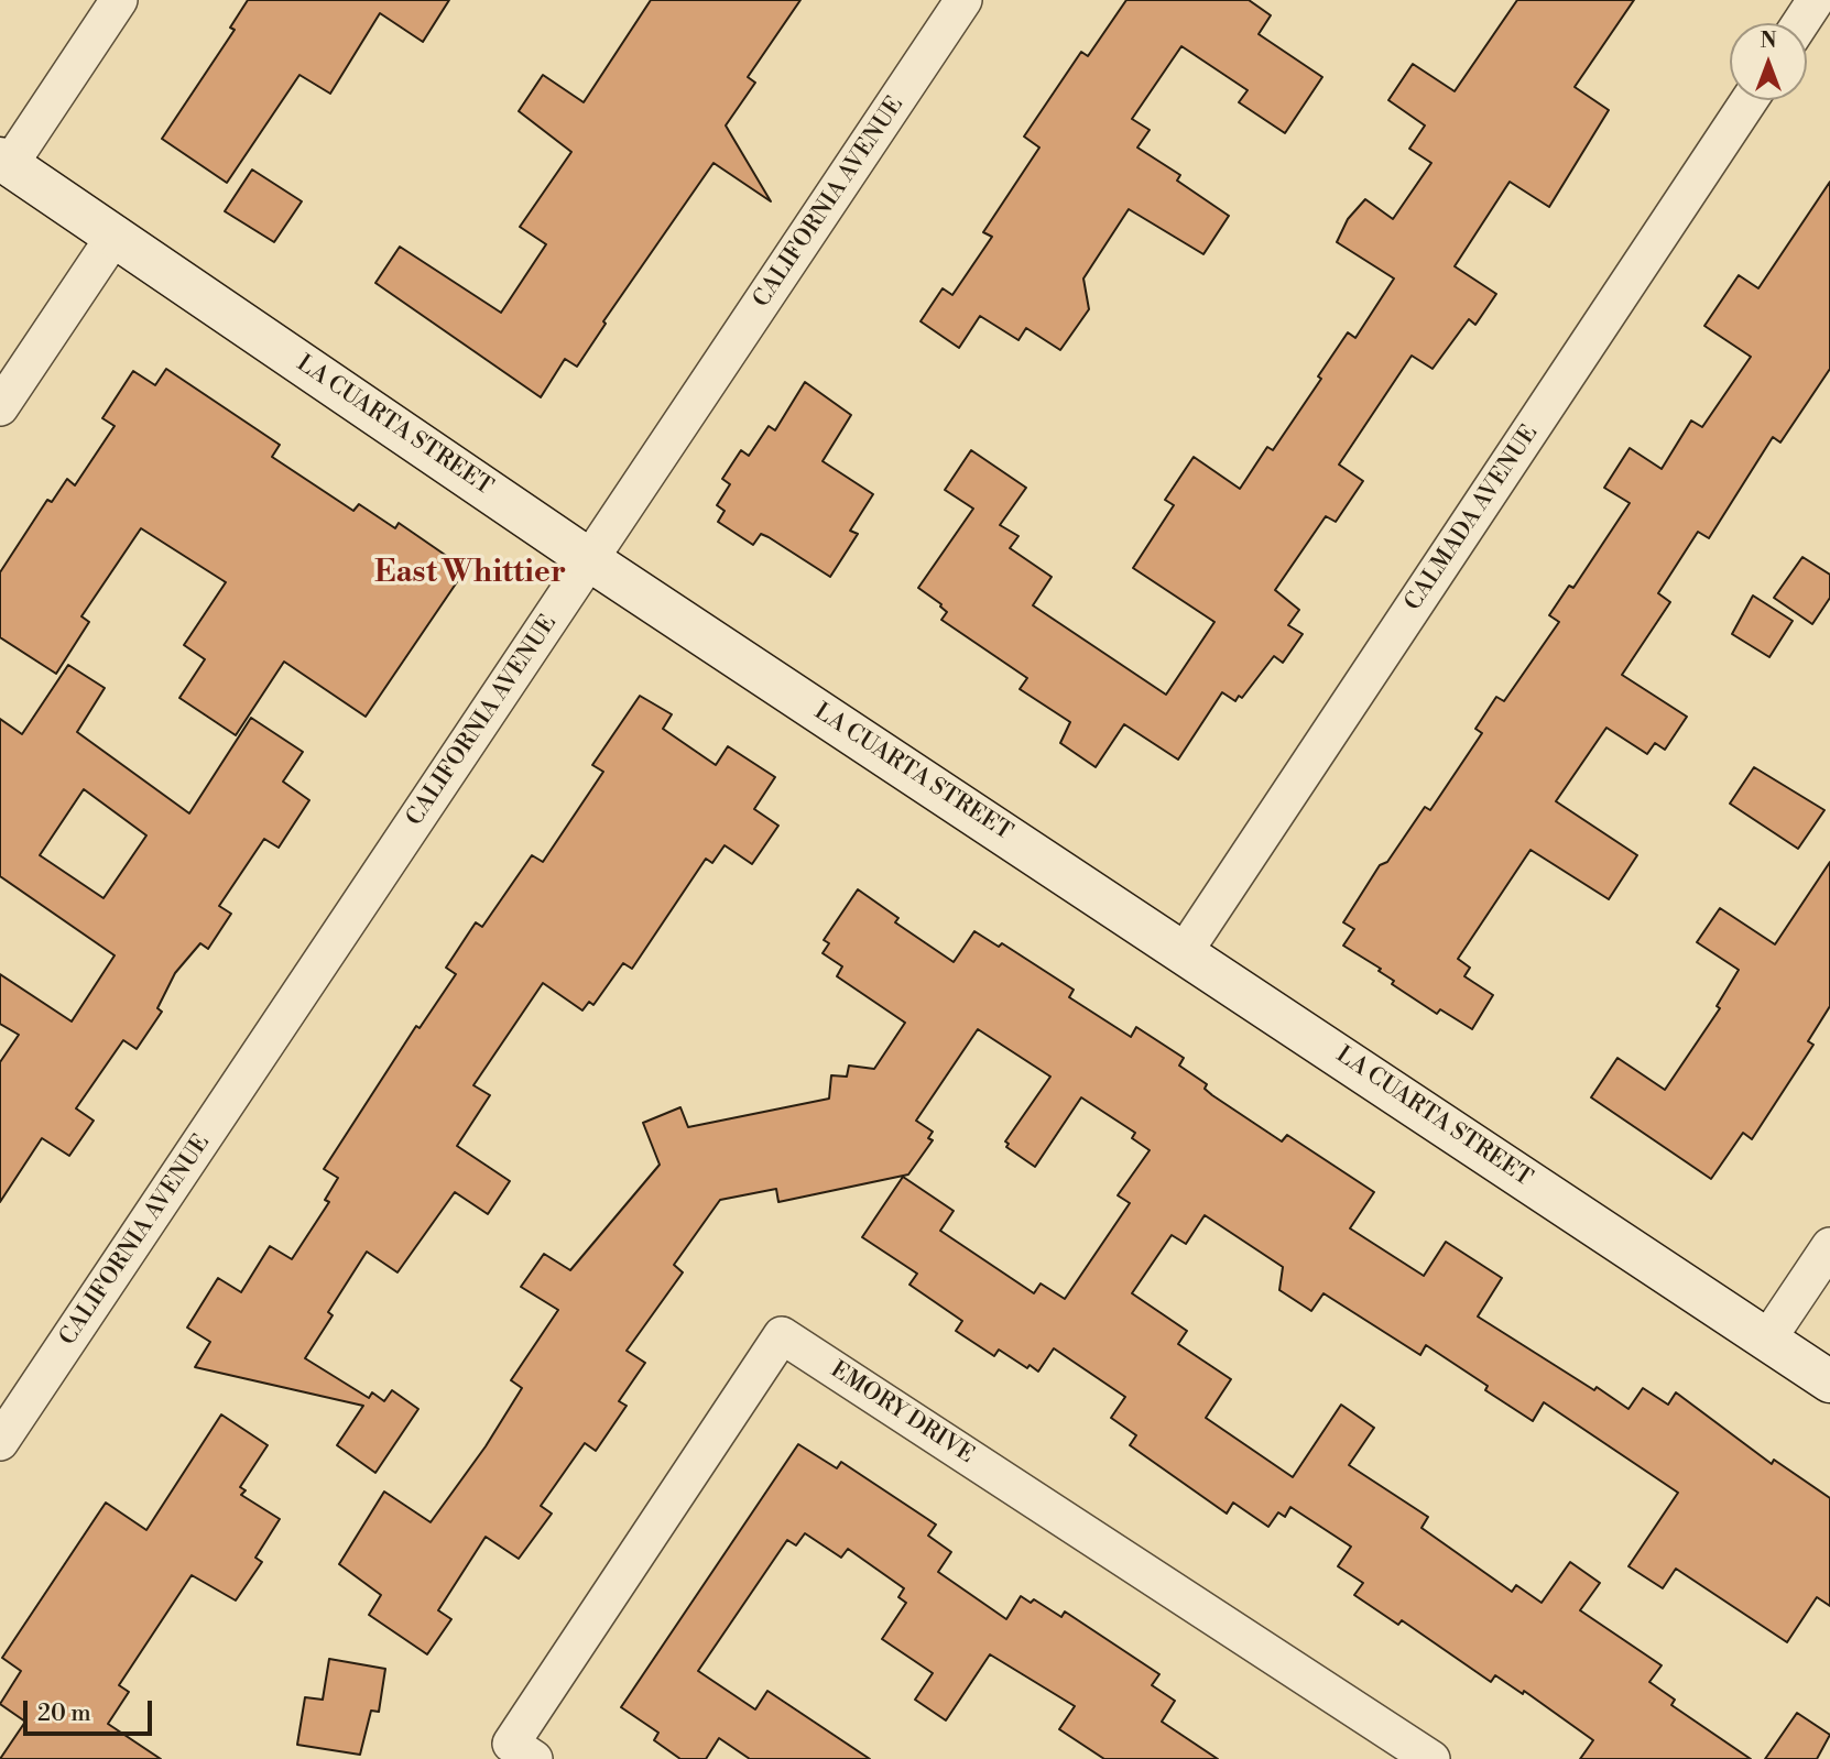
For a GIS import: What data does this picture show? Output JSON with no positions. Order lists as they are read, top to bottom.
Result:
{
  "streets": {
    "street": [
      "CALIFORNIA AVENUE",
      "LA CUARTA STREET",
      "CALMADA AVENUE",
      "EMORY DRIVE"
    ]
  },
  "crossings": [
    ["CALIFORNIA AVENUE", "LA CUARTA STREET"],
    ["LA CUARTA STREET", "CALMADA AVENUE"]
  ],
  "districts": ["East Whittier"],
  "scale_bar": "20 m",
  "north": "top"
}
